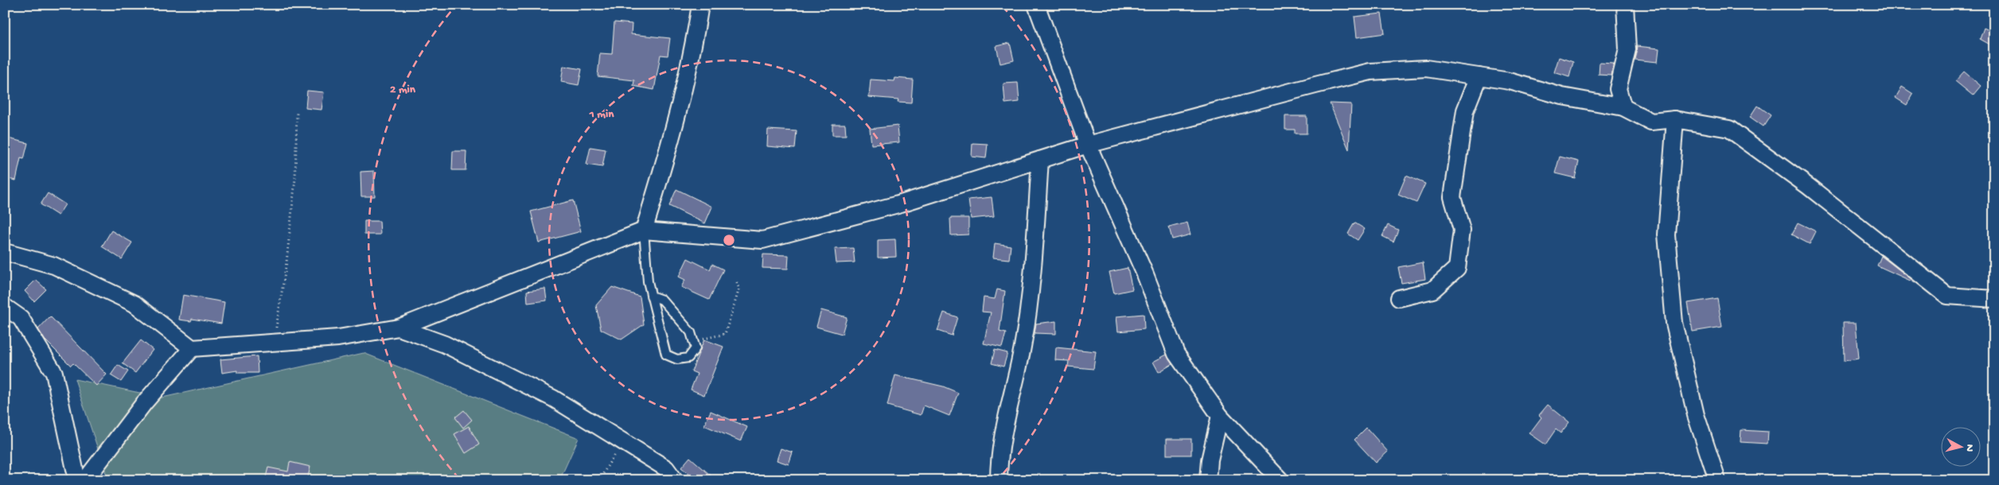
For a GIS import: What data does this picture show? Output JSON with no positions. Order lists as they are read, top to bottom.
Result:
{
  "north": "right",
  "rings": ["2 min", "1 min"]
}
